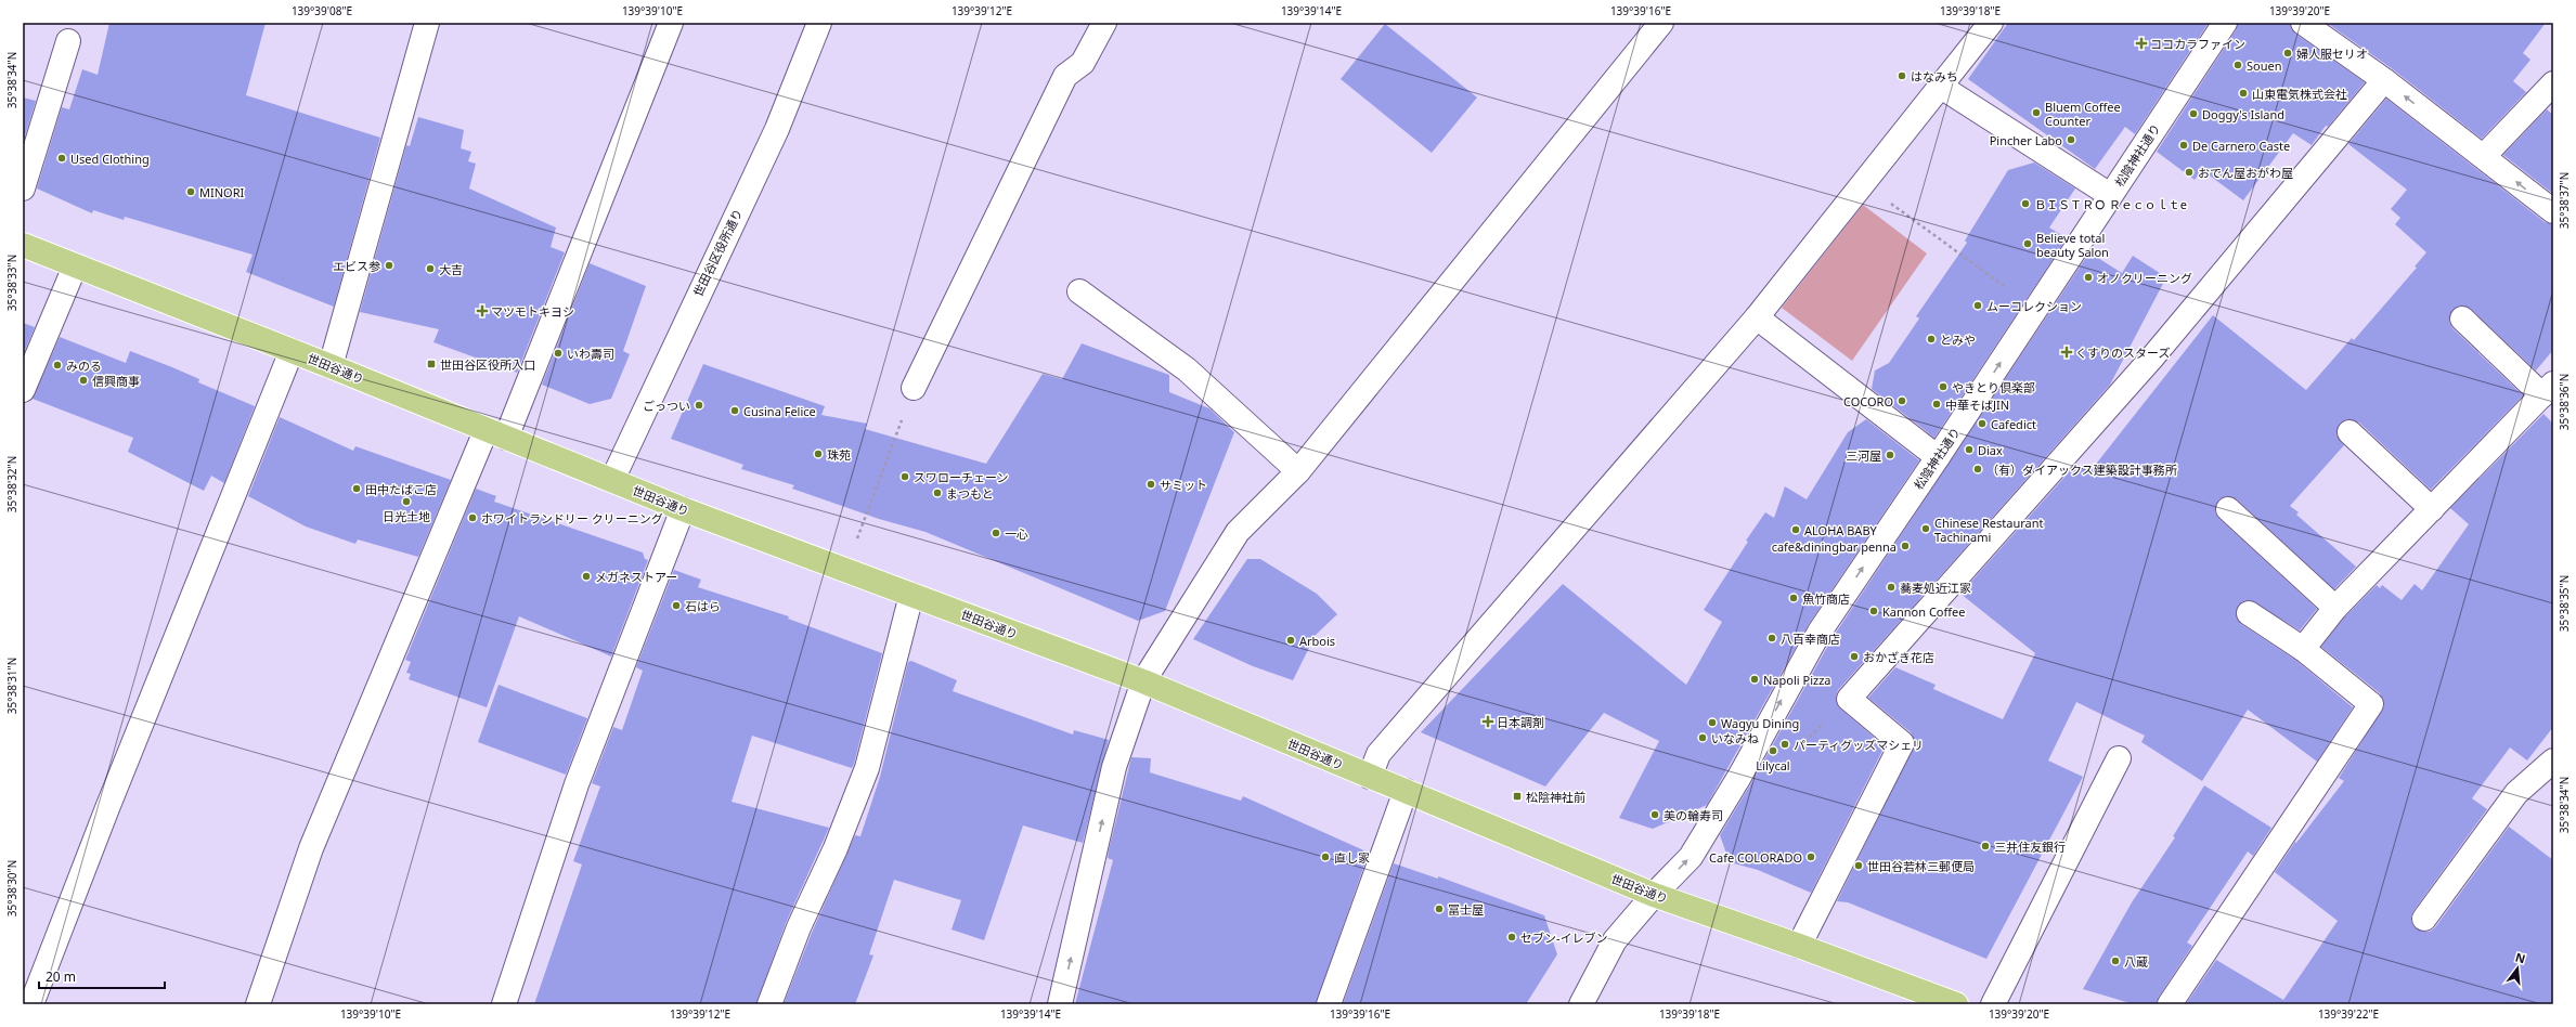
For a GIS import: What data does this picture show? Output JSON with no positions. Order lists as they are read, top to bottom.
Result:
{
  "streets": {
    "main road": ["世田谷通り"],
    "street": ["松陰神社通り", "世田谷区役所通り"]
  },
  "crossings": [
    ["松陰神社通り", "世田谷通り"],
    ["世田谷区役所通り", "世田谷通り"]
  ],
  "places": {
    "health": [
      "ココカラファイン",
      "マツモトキヨシ",
      "くすりのスターズ",
      "日本調剤"
    ],
    "other": [
      "婦人服セリオ",
      "Souen",
      "はなみち",
      "山東電気株式会社",
      "Bluem Coffee Counter",
      "Doggy's Island",
      "Pincher Labo",
      "De Carnero Caste",
      "Used Clothing",
      "おでん屋おがわ屋",
      "MINORI",
      "ＢＩＳＴＲＯ Ｒｅｃｏｌｔe",
      "Believe total beauty Salon",
      "エビス参",
      "大吉",
      "オノクリーニング",
      "ムーコレクション",
      "とみや",
      "いわ壽司",
      "みのる",
      "信興商事",
      "やきとり倶楽部",
      "COCORO",
      "中華そばJIN",
      "ごっつい",
      "Cusina Felice",
      "Cafedict",
      "Diax",
      "珠苑",
      "三河屋",
      "（有）ダイアックス建築設計事務所",
      "スワローチェーン",
      "サミット",
      "田中たばこ店",
      "まつもと",
      "日光土地",
      "ホワイトランドリー クリーニング",
      "Chinese Restaurant Tachinami",
      "ALOHA BABY",
      "一心",
      "cafe&diningbar penna",
      "メガネストアー",
      "蕎麦処近江家",
      "魚竹商店",
      "石はら",
      "Kannon Coffee",
      "八百幸商店",
      "Arbois",
      "おかざき花店",
      "Napoli Pizza",
      "Wagyu Dining",
      "いなみね",
      "パーティグッズマシェリ",
      "Lilycal",
      "美の輪寿司",
      "三井住友銀行",
      "直し家",
      "Cafe COLORADO",
      "世田谷若林三郵便局",
      "冨士屋",
      "セブン-イレブン",
      "八蔵"
    ],
    "transit": ["世田谷区役所入口", "松陰神社前"]
  },
  "scale_bar": "20 m",
  "north": "top",
  "coordinates": [
    "139°39'08\"E",
    "139°39'10\"E",
    "139°39'12\"E",
    "139°39'14\"E",
    "139°39'16\"E",
    "139°39'18\"E",
    "139°39'20\"E",
    "35°38'34\"N",
    "35°38'37\"N",
    "35°38'33\"N",
    "35°38'36\"N",
    "35°38'32\"N",
    "35°38'35\"N",
    "35°38'31\"N",
    "35°38'30\"N",
    "139°39'22\"E"
  ]
}
